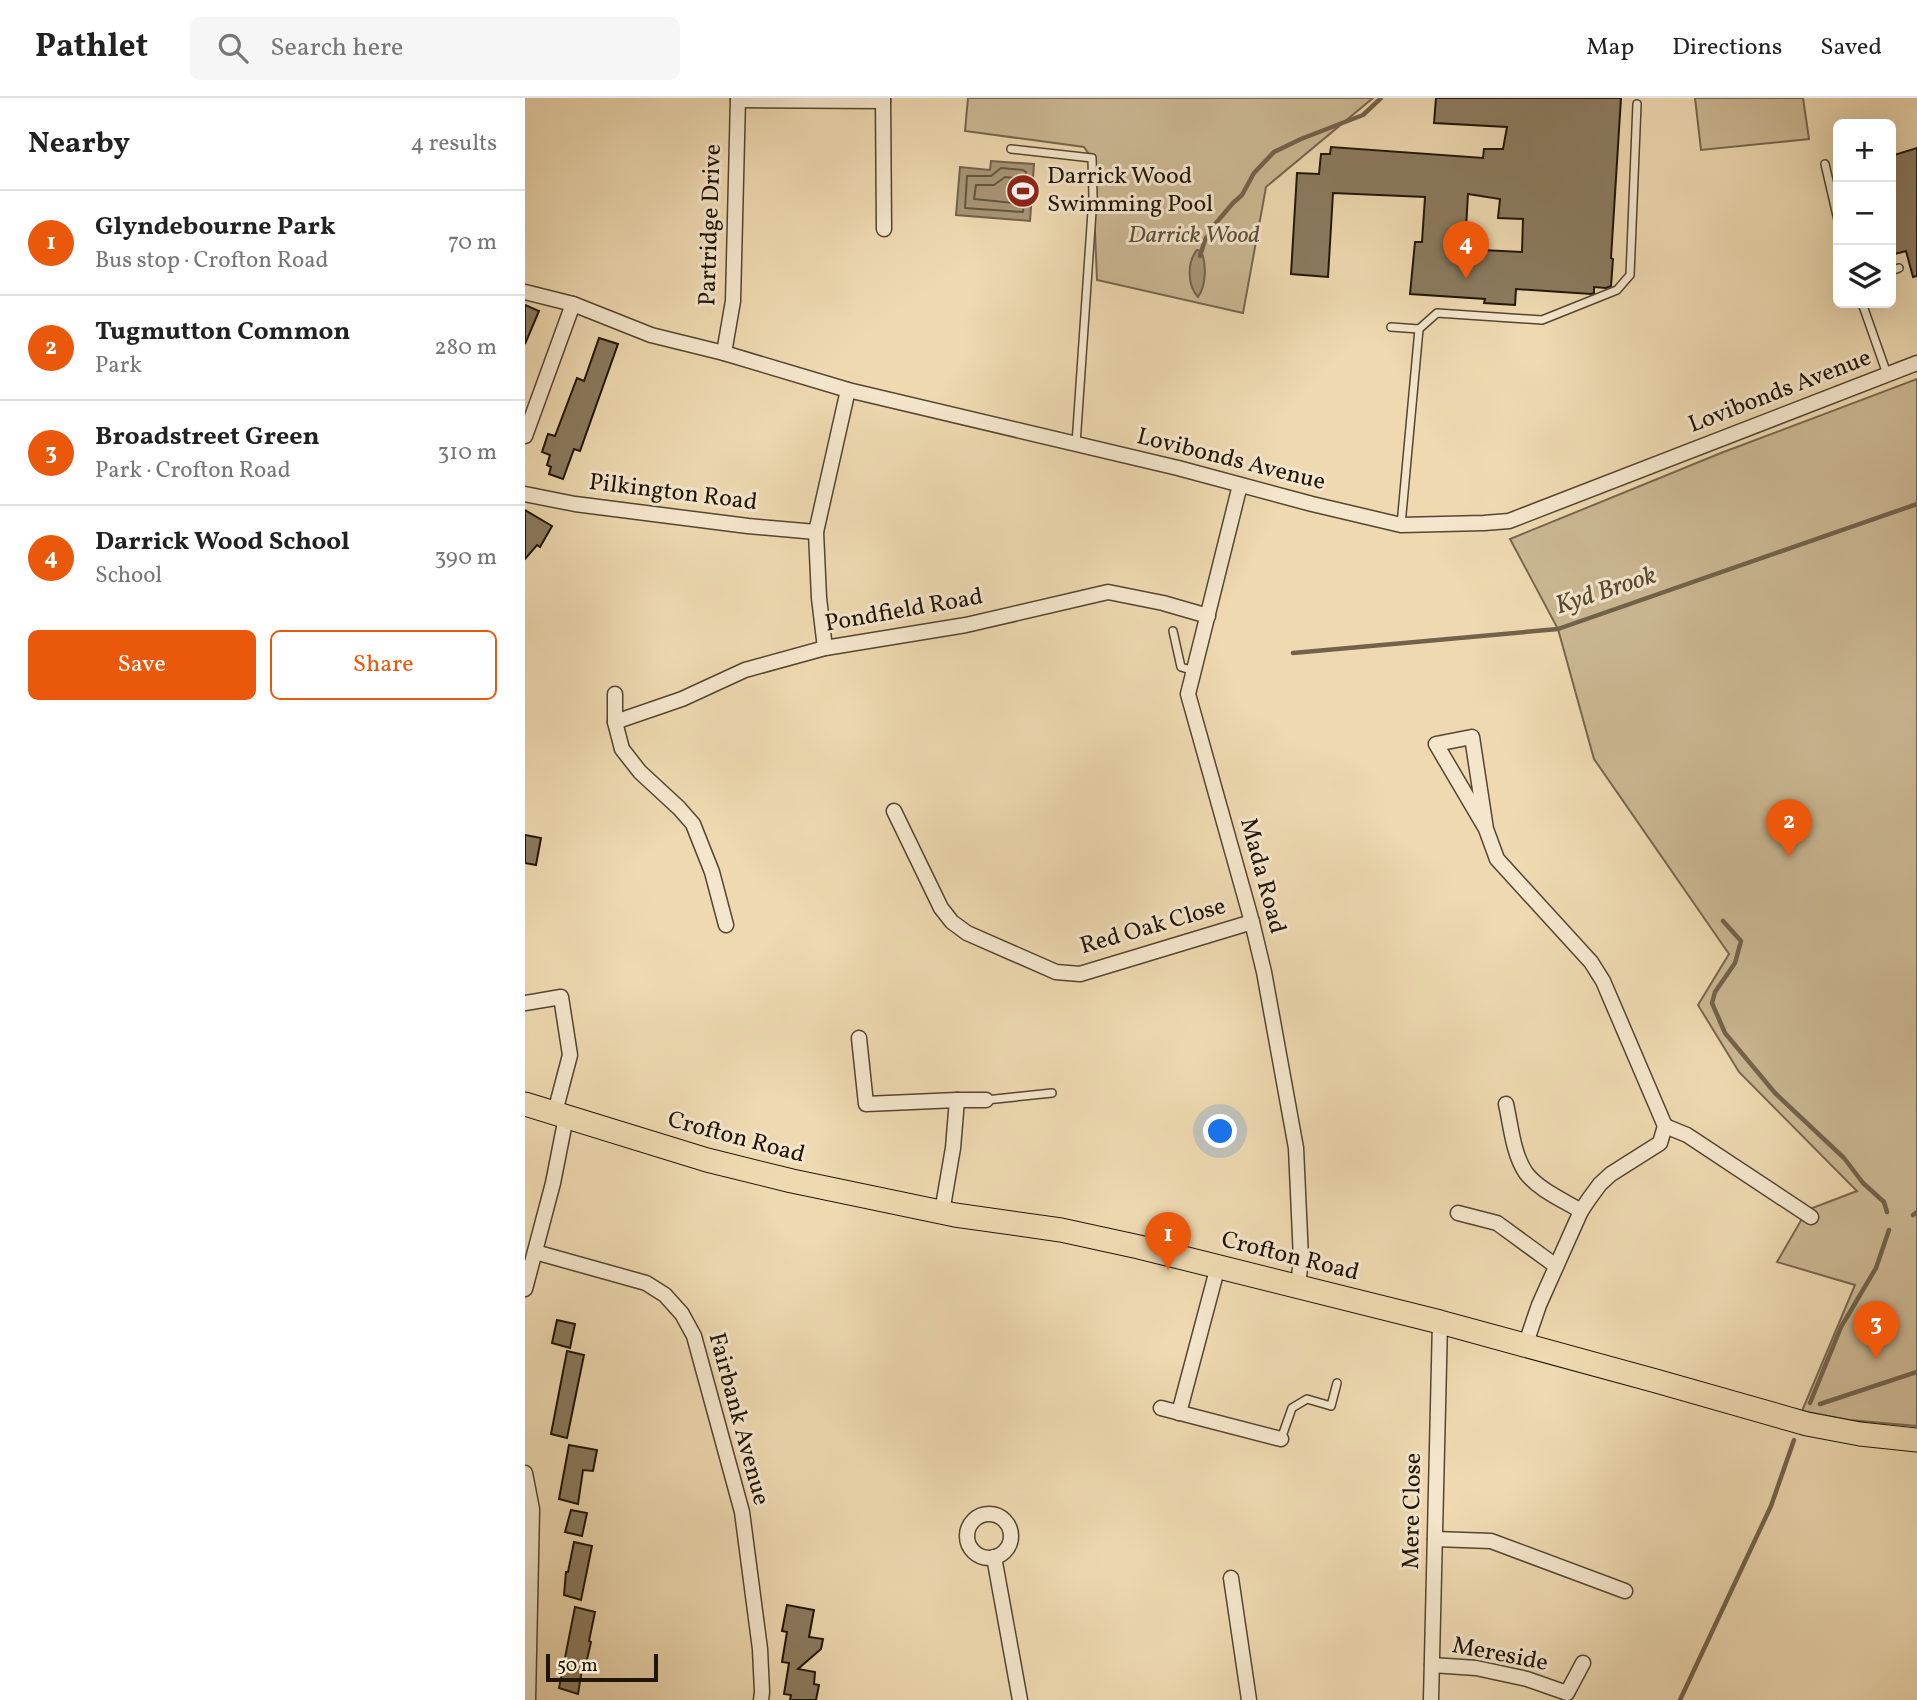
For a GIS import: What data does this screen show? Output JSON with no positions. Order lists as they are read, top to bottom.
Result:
{
  "streets": {
    "main road": ["Crofton Road"],
    "street": [
      "Partridge Drive",
      "Lovibonds Avenue",
      "Pilkington Road",
      "Pondfield Road",
      "Mada Road",
      "Red Oak Close",
      "Fairbank Avenue",
      "Mere Close",
      "Mereside"
    ]
  },
  "crossings": [
    ["Partridge Drive", "Lovibonds Avenue"],
    ["Lovibonds Avenue", "Mada Road"],
    ["Pondfield Road", "Mada Road"],
    ["Mada Road", "Red Oak Close"],
    ["Mada Road", "Crofton Road"],
    ["Crofton Road", "Mere Close"],
    ["Mere Close", "Mereside"]
  ],
  "water": ["Kyd Brook"],
  "parks": ["Darrick Wood"],
  "places": {
    "sports": ["Darrick Wood Swimming Pool"]
  },
  "scale_bar": "50 m",
  "page": {
    "header": "Pathlet",
    "search": "Search here",
    "nav": ["Map", "Directions", "Saved"],
    "heading": ["Nearby", "4 results"],
    "map_buttons": ["+", "−"],
    "list": [
      {
        "mark": "1",
        "name": "Glyndebourne Park",
        "note": "Bus stop · Crofton Road",
        "value": "70 m"
      },
      {
        "mark": "2",
        "name": "Tugmutton Common",
        "note": "Park",
        "value": "280 m"
      },
      {
        "mark": "3",
        "name": "Broadstreet Green",
        "note": "Park · Crofton Road",
        "value": "310 m"
      },
      {
        "mark": "4",
        "name": "Darrick Wood School",
        "note": "School",
        "value": "390 m"
      }
    ],
    "pins": [
      "4",
      "2",
      "1",
      "3"
    ],
    "buttons": ["Save", "Share"],
    "scale": "50 m"
  }
}
